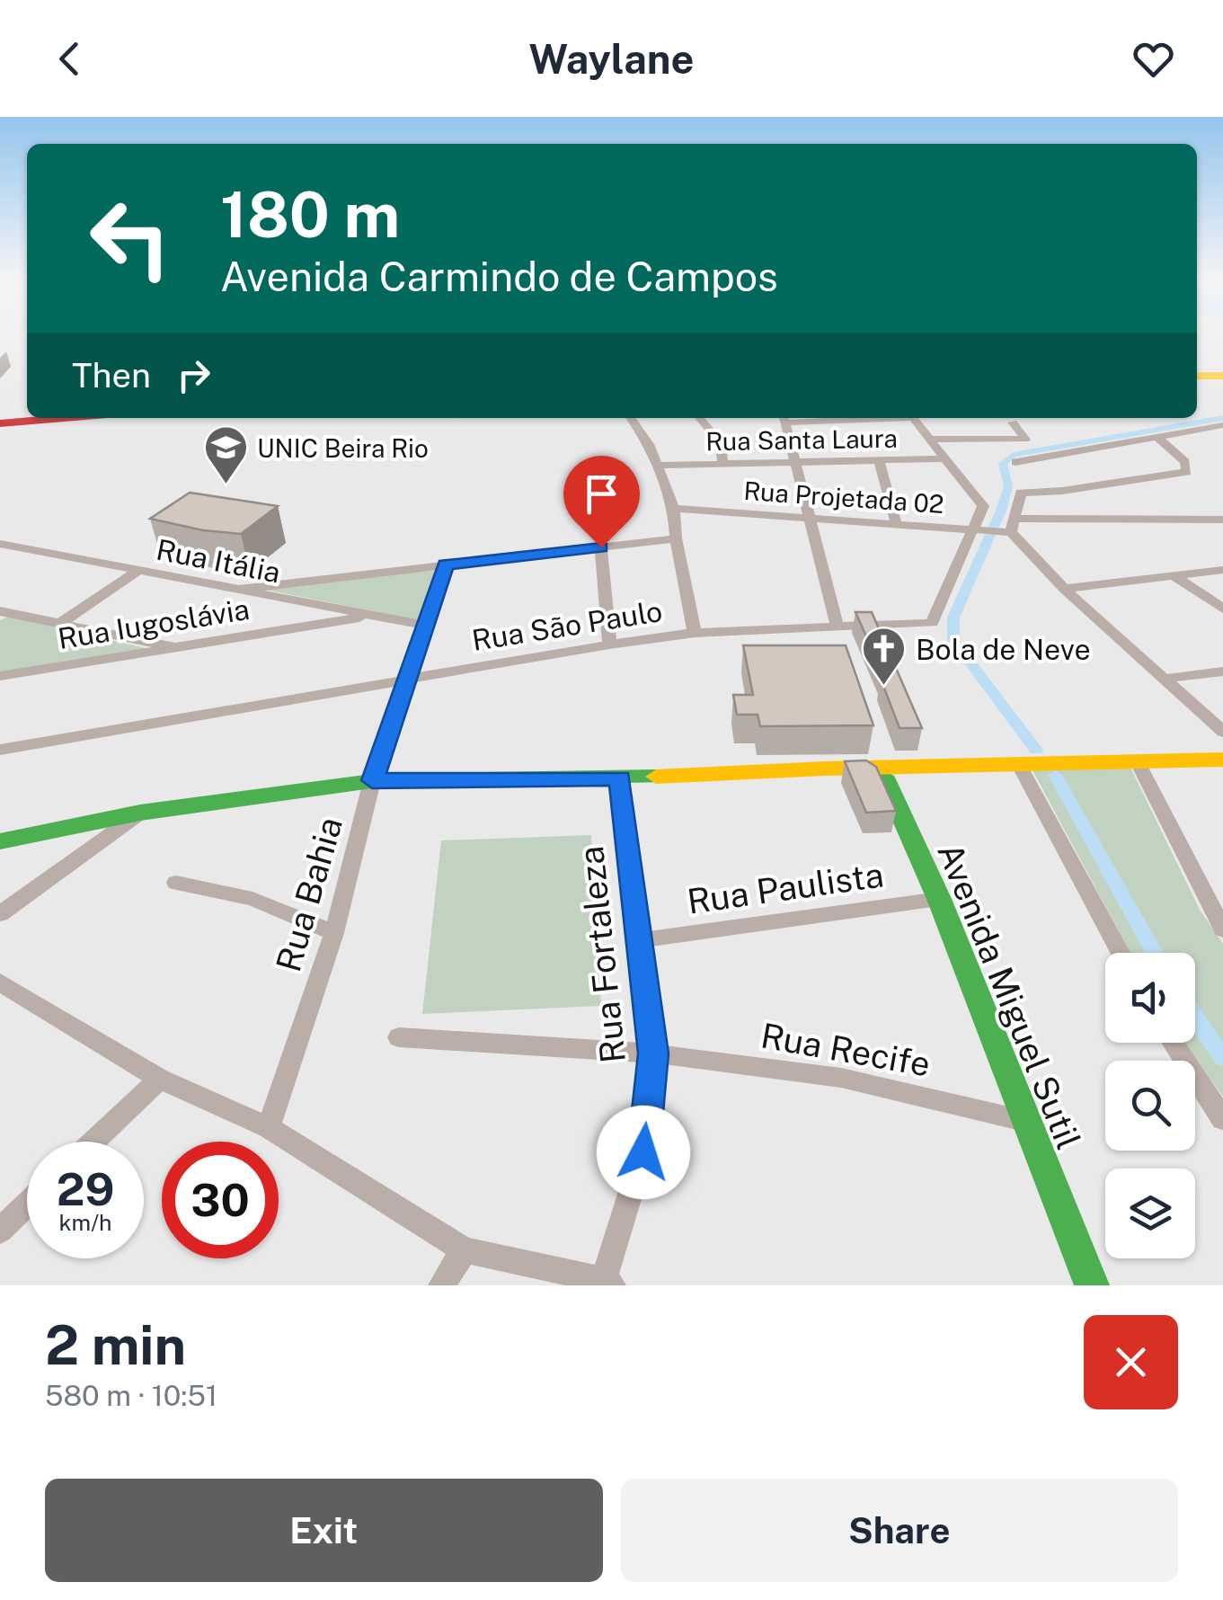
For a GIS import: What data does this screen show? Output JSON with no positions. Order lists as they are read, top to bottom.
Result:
{
  "streets": {
    "main road": ["Avenida Miguel Sutil"],
    "street": [
      "Rua Santa Laura",
      "Rua Projetada 02",
      "Rua Itália",
      "Rua Iugoslávia",
      "Rua São Paulo",
      "Rua Paulista",
      "Rua Bahia",
      "Rua Fortaleza",
      "Rua Recife"
    ]
  },
  "crossings": [
    ["Rua Projetada 02", "Rua São Paulo"],
    ["Rua Itália", "Rua Iugoslávia"],
    ["Rua São Paulo", "Rua Bahia"],
    ["Rua Paulista", "Rua Fortaleza"],
    ["Rua Paulista", "Avenida Miguel Sutil"],
    ["Rua Fortaleza", "Rua Recife"],
    ["Avenida Miguel Sutil", "Rua Recife"]
  ],
  "places": {
    "school or university": ["UNIC Beira Rio"],
    "church": ["Bola de Neve"]
  },
  "page": {
    "header": "Waylane",
    "turn": ["180 m", "Avenida Carmindo de Campos"],
    "then": "Then",
    "speed": "29 km/h",
    "limit": "30",
    "heading": ["2 min", "580 m · 10:51"],
    "buttons": ["Exit", "Share"]
  }
}
